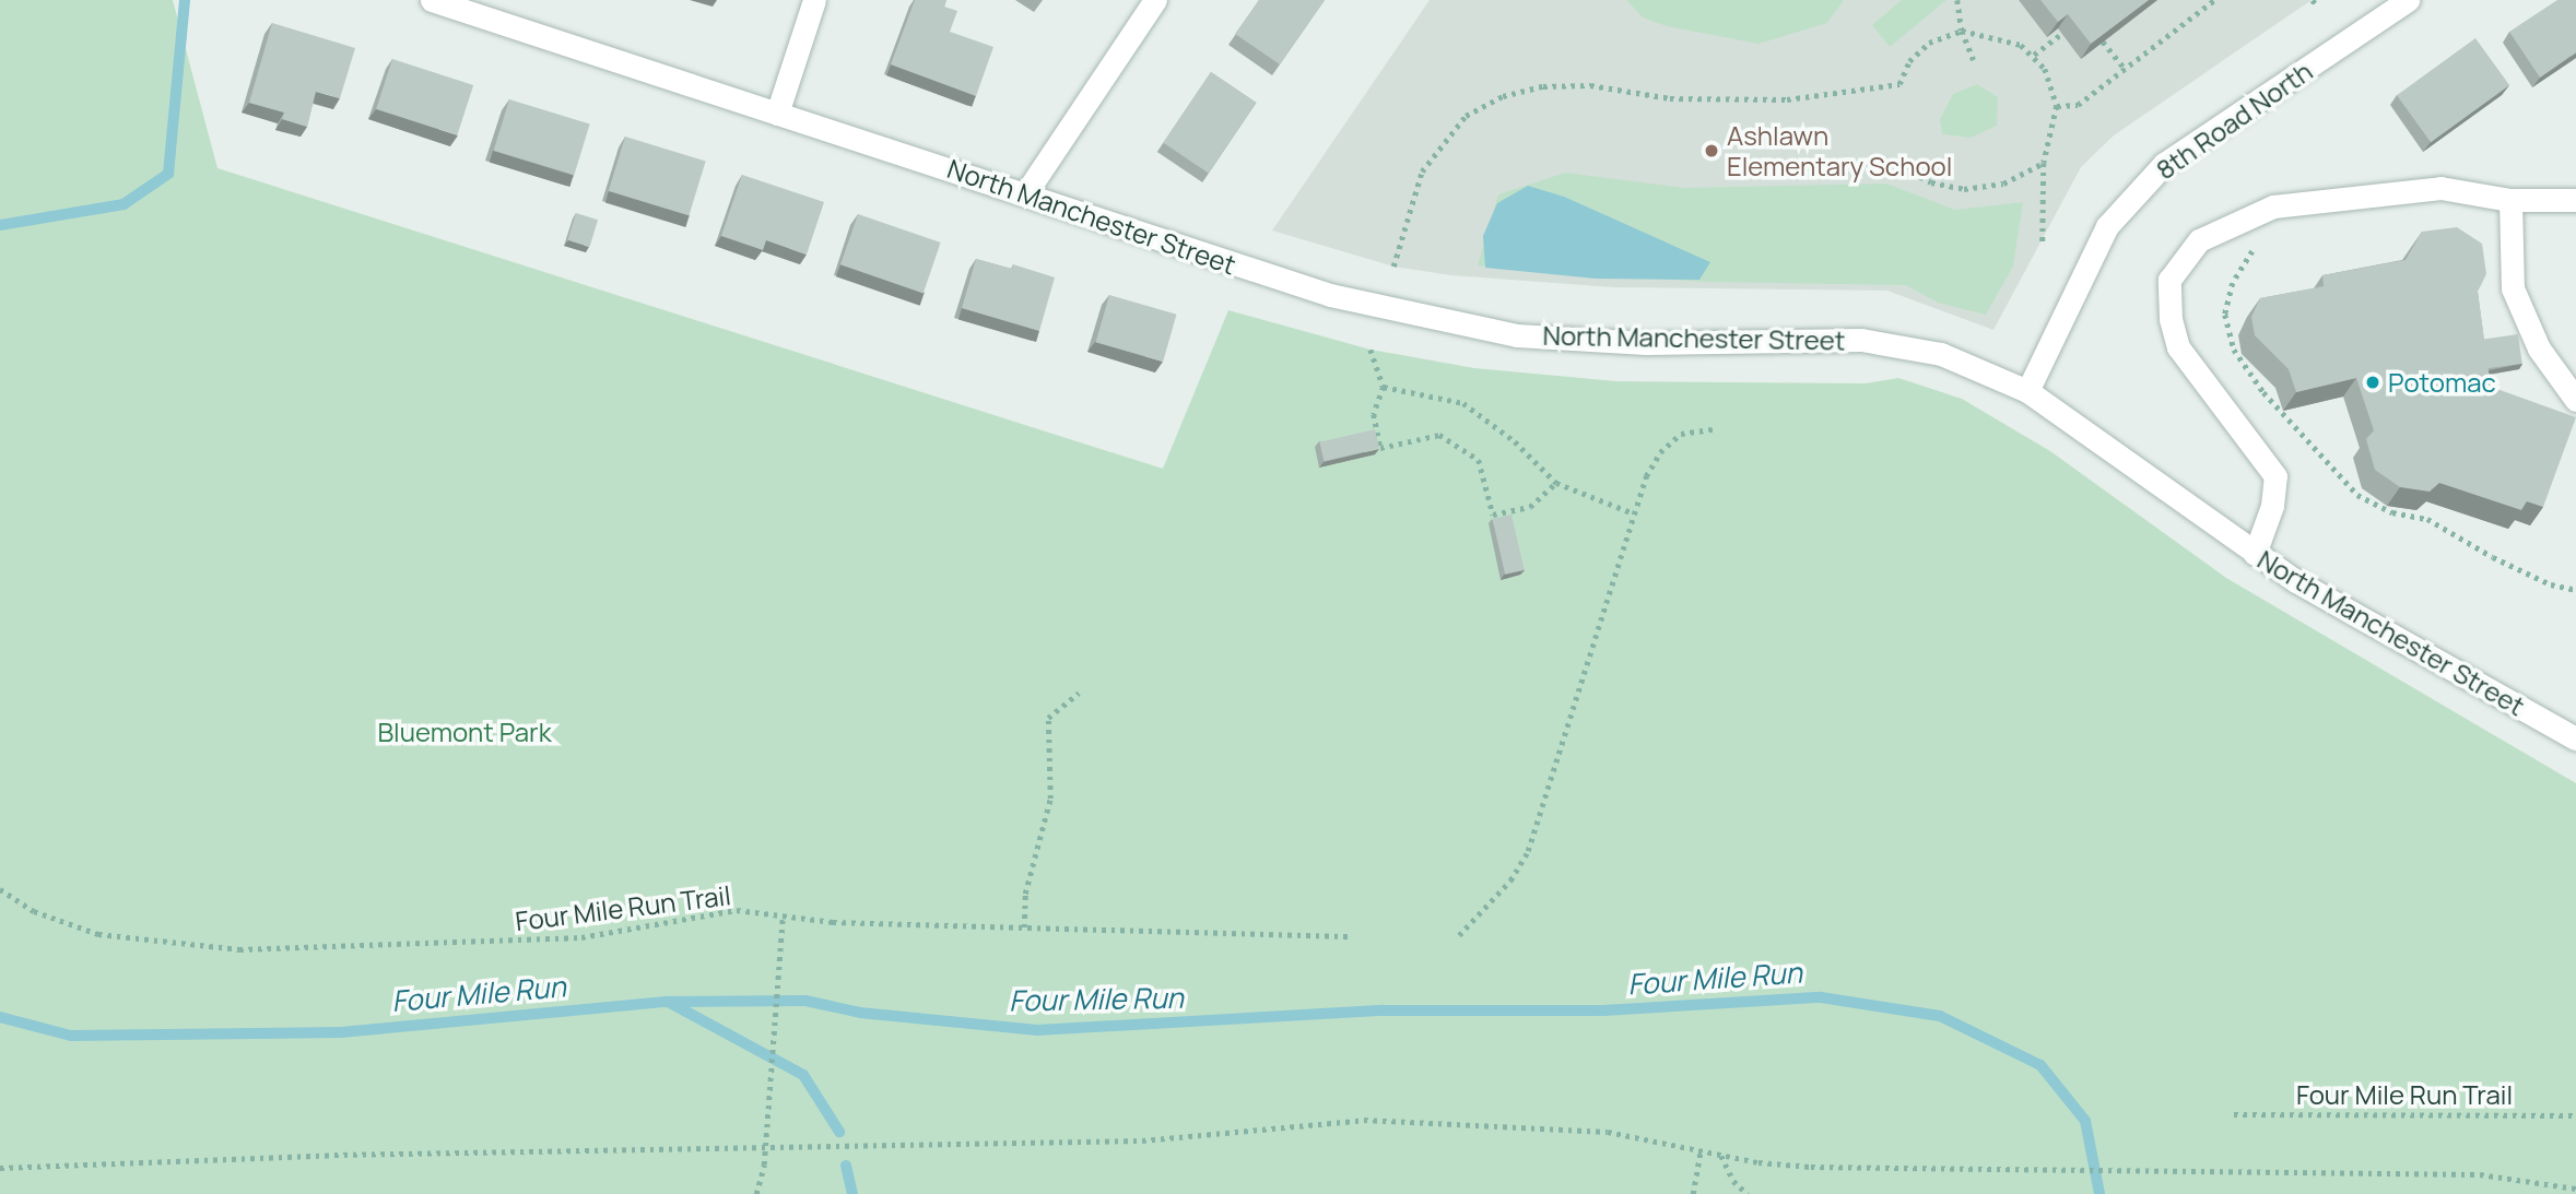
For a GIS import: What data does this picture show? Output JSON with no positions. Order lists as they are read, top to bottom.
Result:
{
  "streets": {
    "street": ["8th Road North", "North Manchester Street"],
    "path": ["Four Mile Run Trail"]
  },
  "crossings": [
    ["8th Road North", "North Manchester Street"]
  ],
  "water": ["Four Mile Run"],
  "parks": ["Bluemont Park"],
  "places": ["Ashlawn Elementary School", "Potomac"]
}
